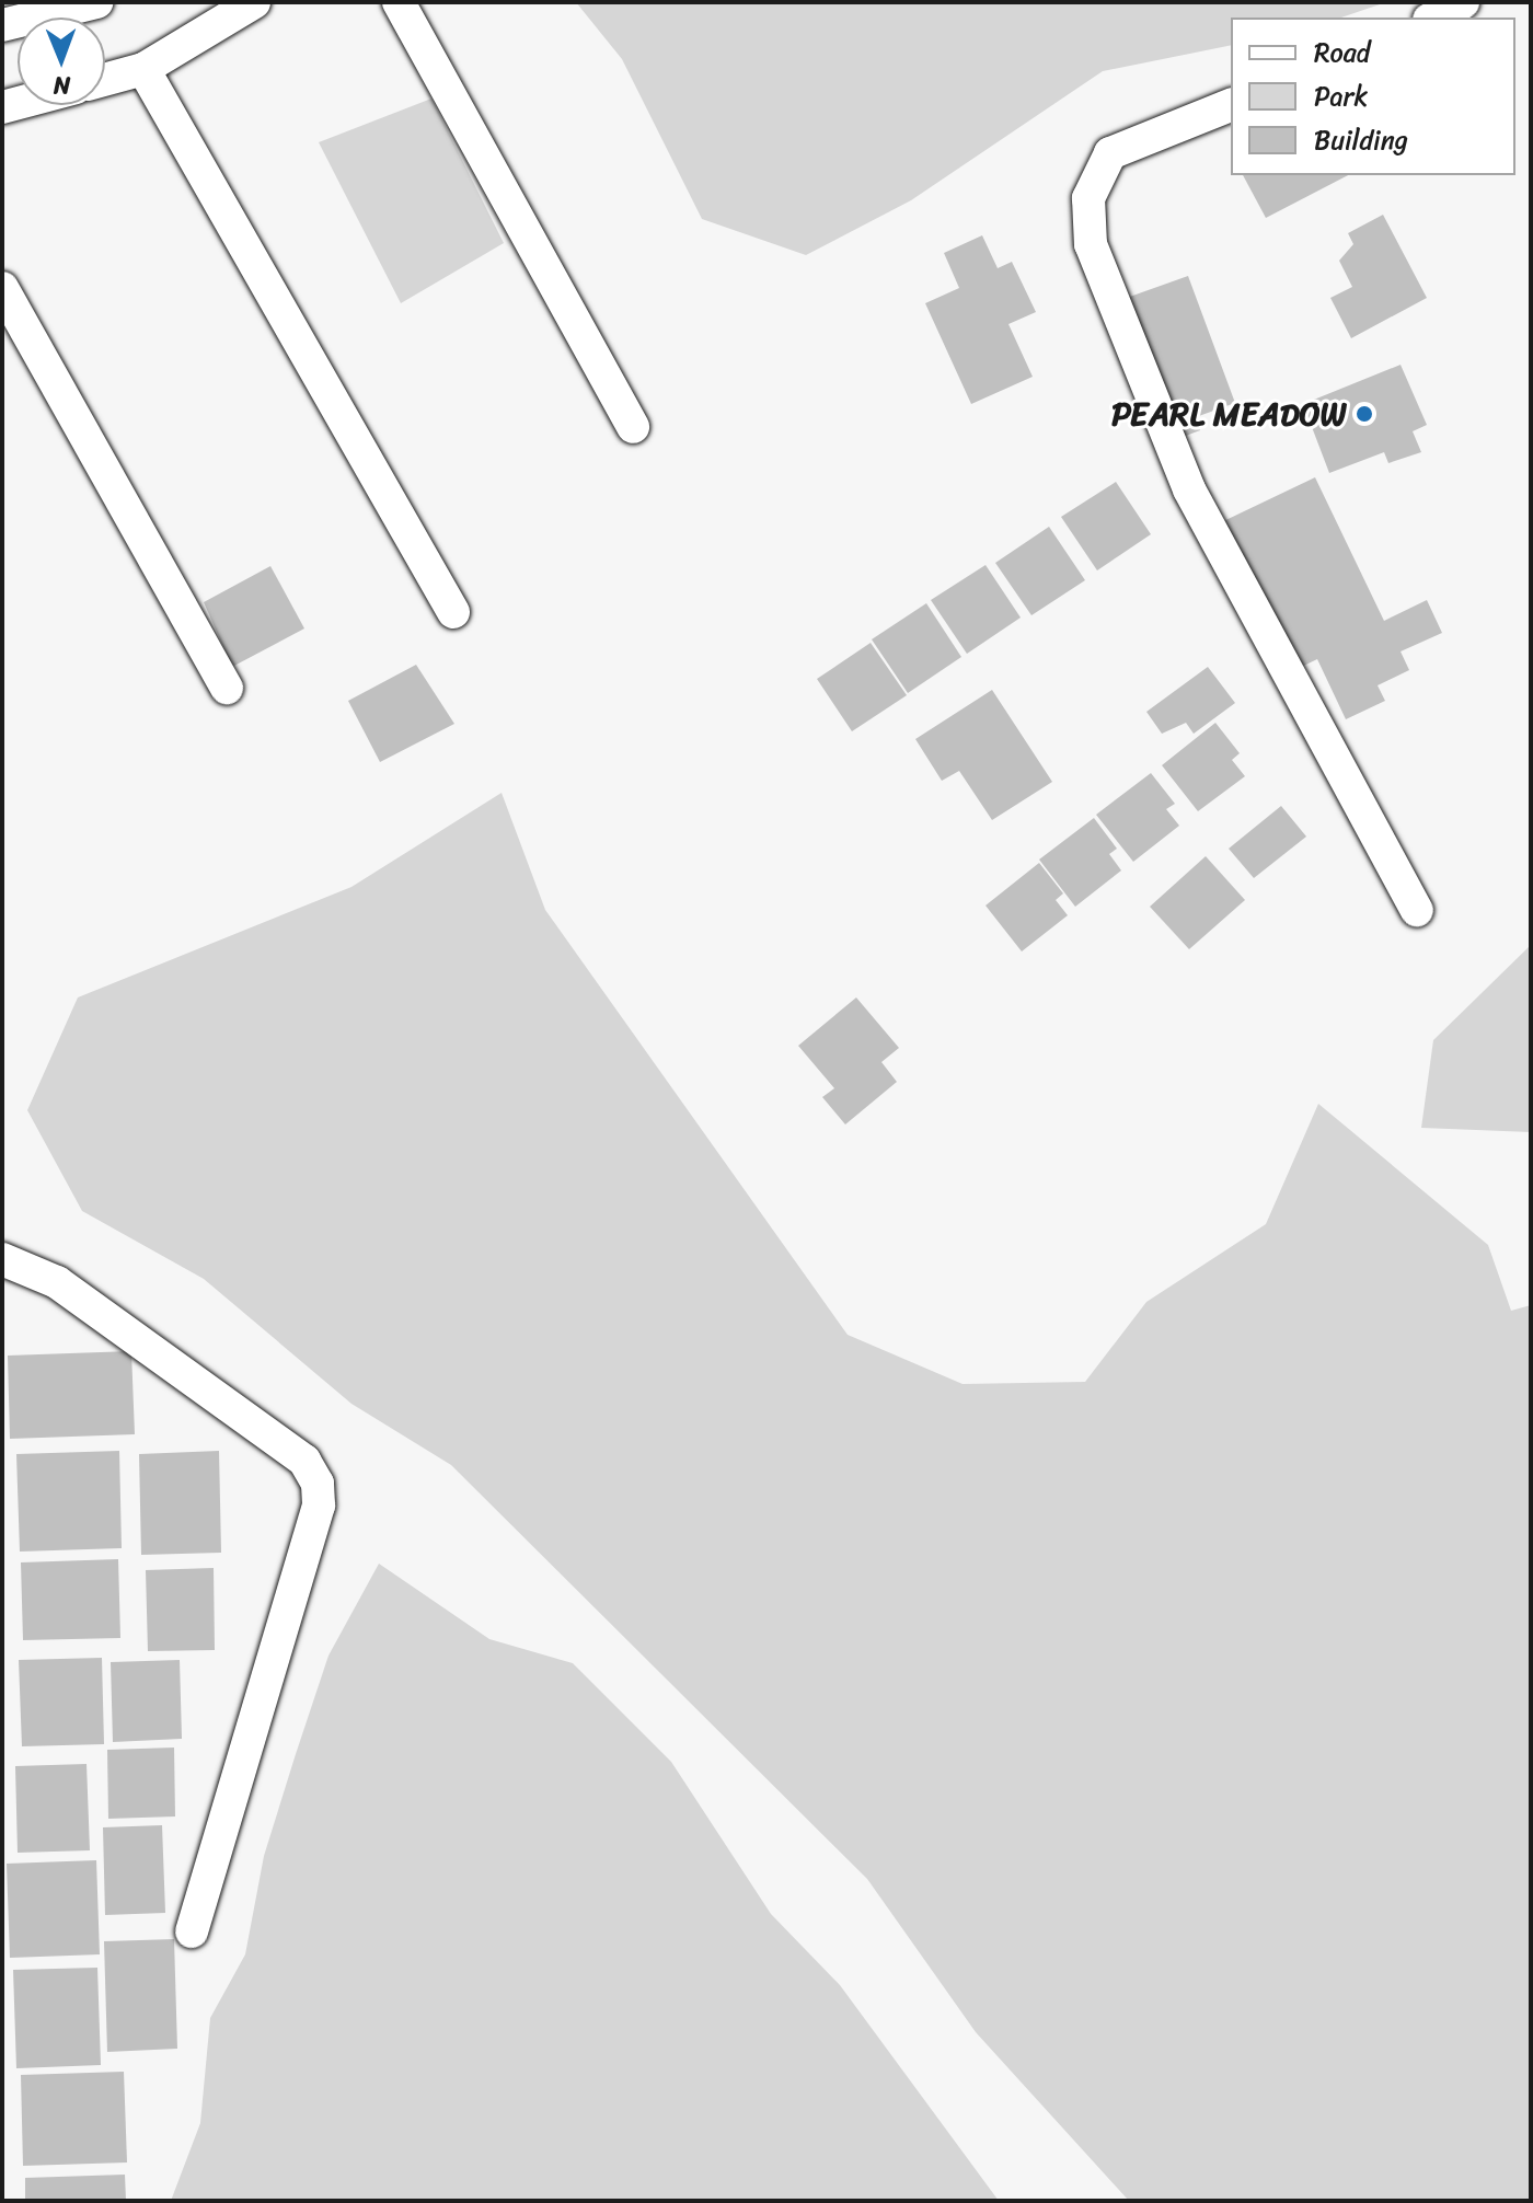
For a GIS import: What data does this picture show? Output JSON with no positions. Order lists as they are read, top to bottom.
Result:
{
  "places": ["PEARL MEADOW"],
  "legend": ["Road", "Park", "Building"],
  "north": "bottom"
}
